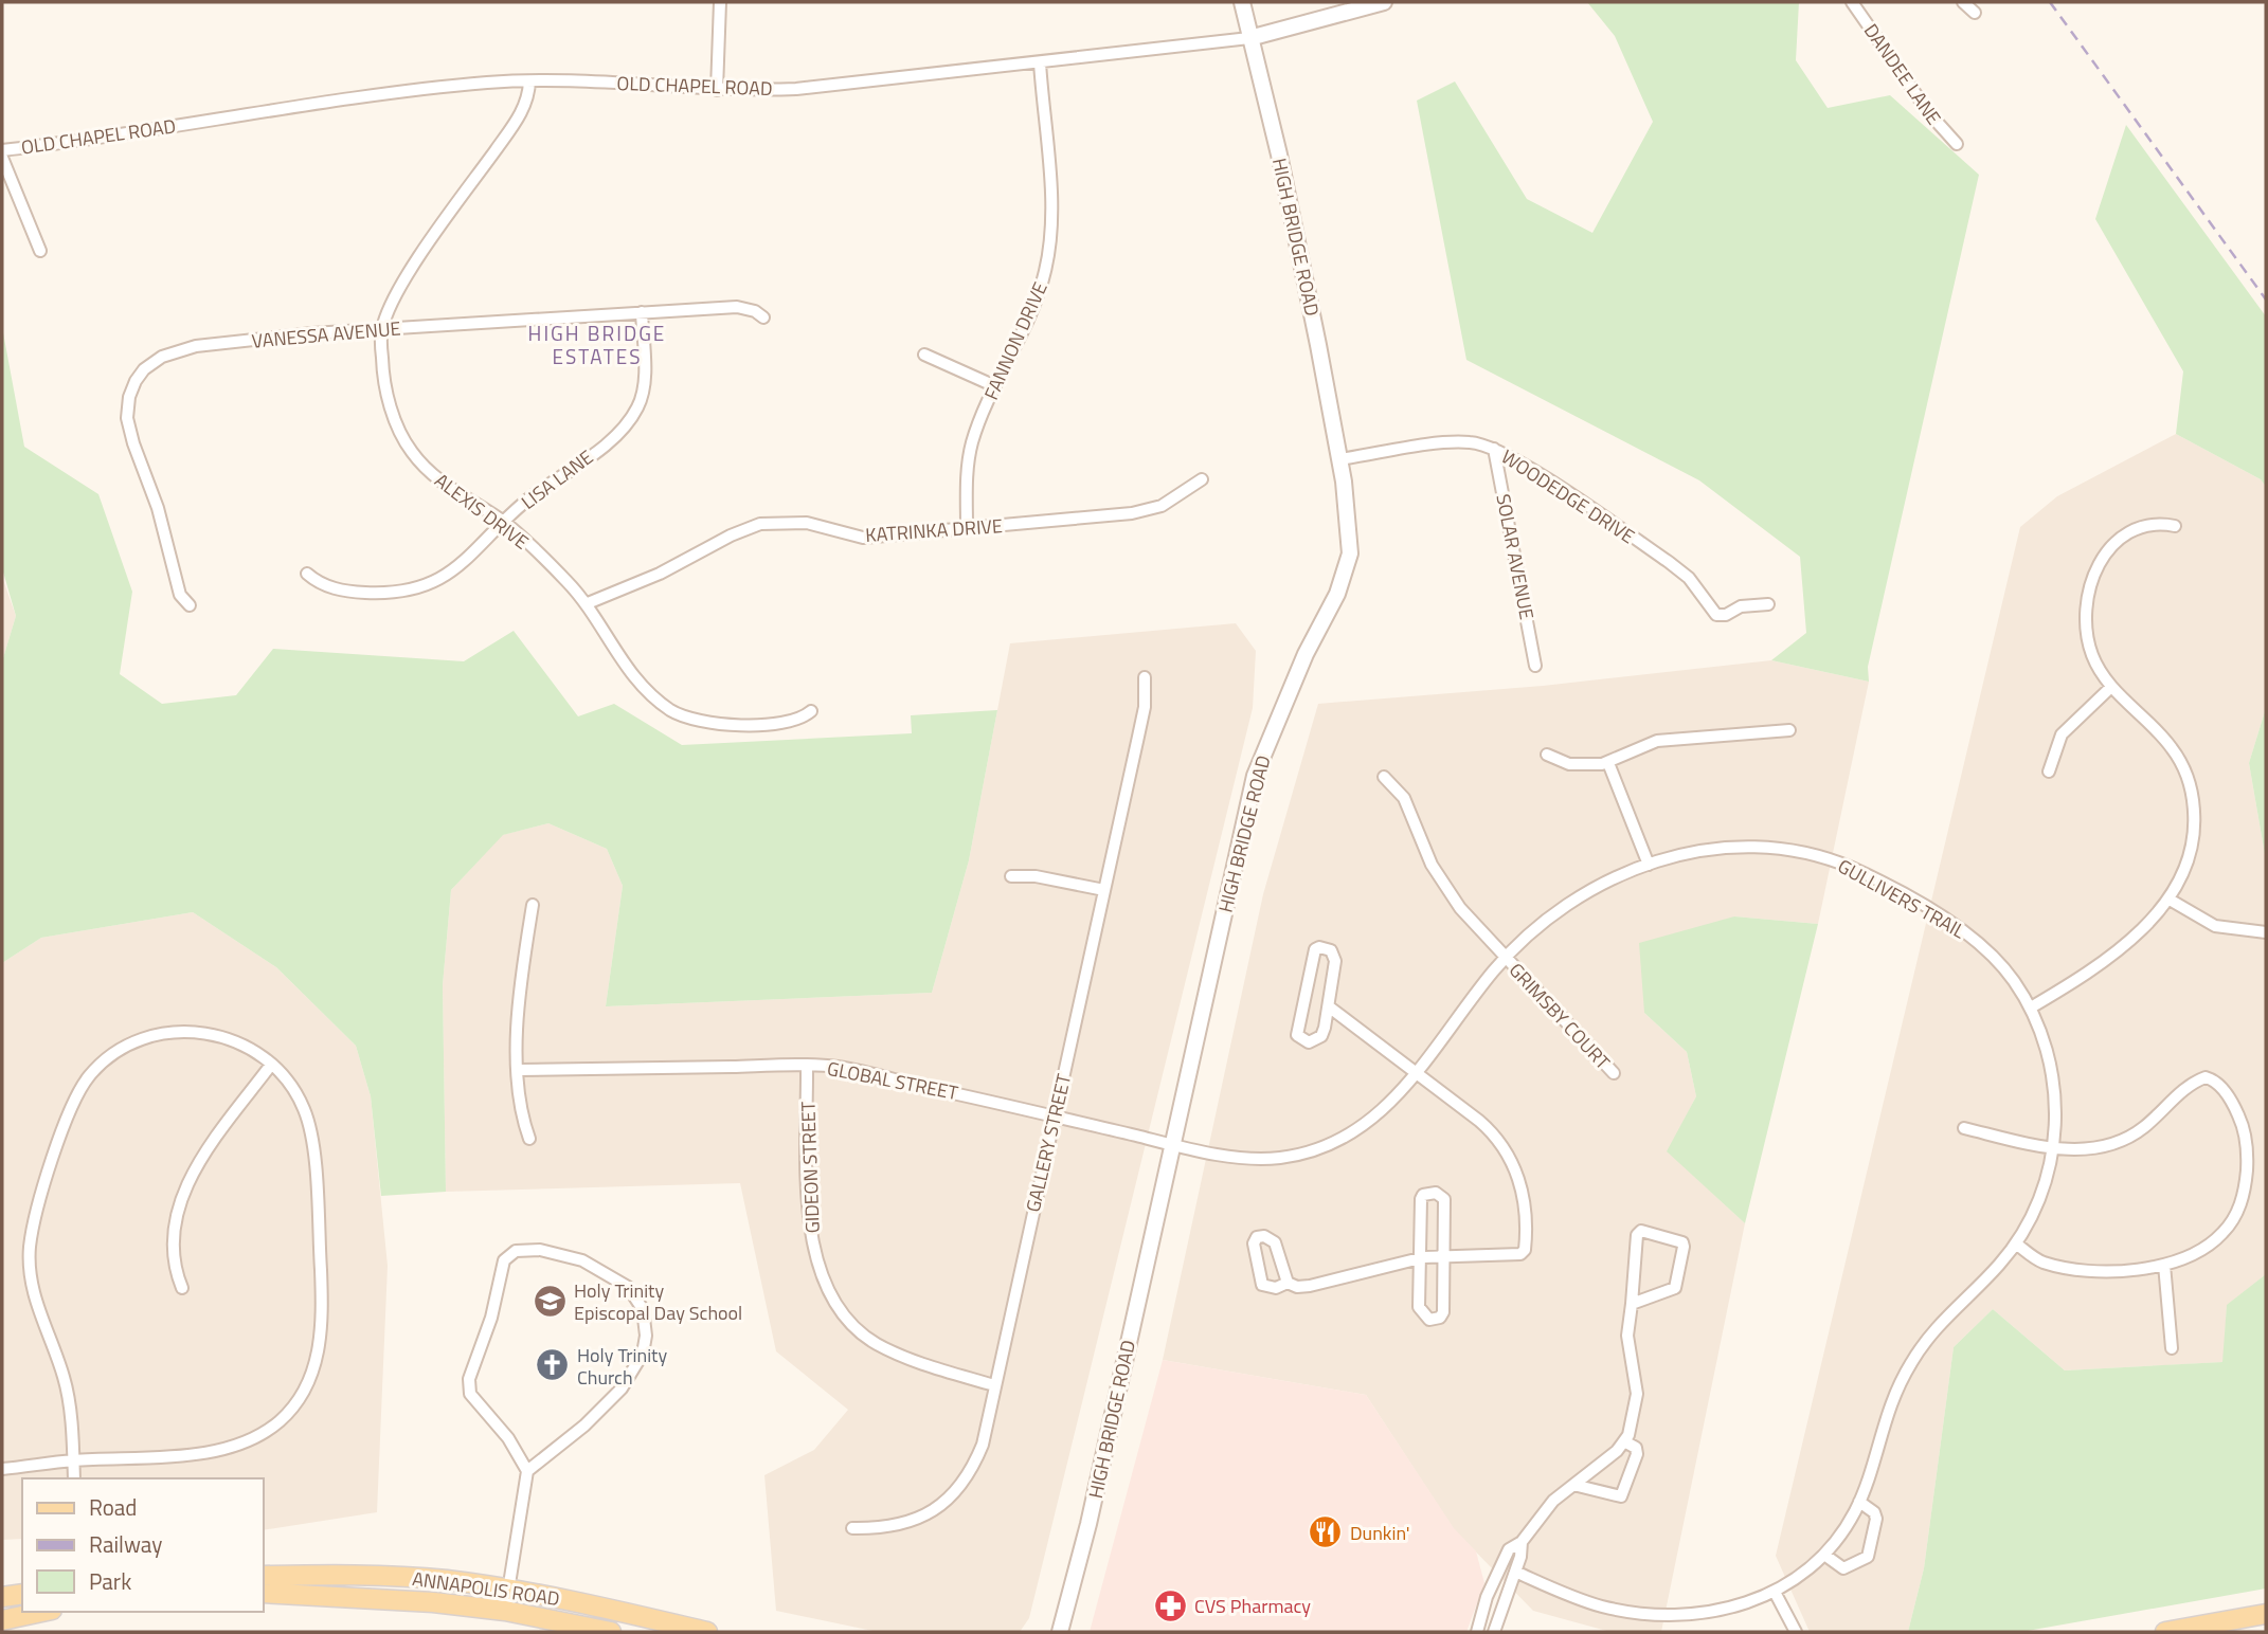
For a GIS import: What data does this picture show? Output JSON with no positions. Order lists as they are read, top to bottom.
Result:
{
  "streets": {
    "main road": ["ANNAPOLIS ROAD"],
    "street": [
      "DANDEE LANE",
      "OLD CHAPEL ROAD",
      "HIGH BRIDGE ROAD",
      "VANESSA AVENUE",
      "FANNON DRIVE",
      "LISA LANE",
      "WOODEDGE DRIVE",
      "ALEXIS DRIVE",
      "KATRINKA DRIVE",
      "SOLAR AVENUE",
      "GULLIVERS TRAIL",
      "GRIMSBY COURT",
      "GLOBAL STREET",
      "GALLERY STREET",
      "GIDEON STREET"
    ]
  },
  "crossings": [
    ["OLD CHAPEL ROAD", "HIGH BRIDGE ROAD"],
    ["OLD CHAPEL ROAD", "FANNON DRIVE"],
    ["OLD CHAPEL ROAD", "ALEXIS DRIVE"],
    ["HIGH BRIDGE ROAD", "WOODEDGE DRIVE"],
    ["HIGH BRIDGE ROAD", "GULLIVERS TRAIL"],
    ["HIGH BRIDGE ROAD", "GLOBAL STREET"],
    ["VANESSA AVENUE", "LISA LANE"],
    ["VANESSA AVENUE", "ALEXIS DRIVE"],
    ["FANNON DRIVE", "KATRINKA DRIVE"],
    ["LISA LANE", "ALEXIS DRIVE"],
    ["WOODEDGE DRIVE", "SOLAR AVENUE"],
    ["ALEXIS DRIVE", "KATRINKA DRIVE"],
    ["GULLIVERS TRAIL", "GRIMSBY COURT"],
    ["GULLIVERS TRAIL", "GLOBAL STREET"],
    ["GLOBAL STREET", "GALLERY STREET"],
    ["GLOBAL STREET", "GIDEON STREET"],
    ["GALLERY STREET", "GIDEON STREET"]
  ],
  "districts": ["HIGH BRIDGE ESTATES"],
  "places": {
    "school or university": ["Holy Trinity Episcopal Day School"],
    "church": ["Holy Trinity Church"],
    "restaurant": ["Dunkin'"],
    "pharmacy": ["CVS Pharmacy"]
  },
  "legend": ["Road", "Railway", "Park"]
}
